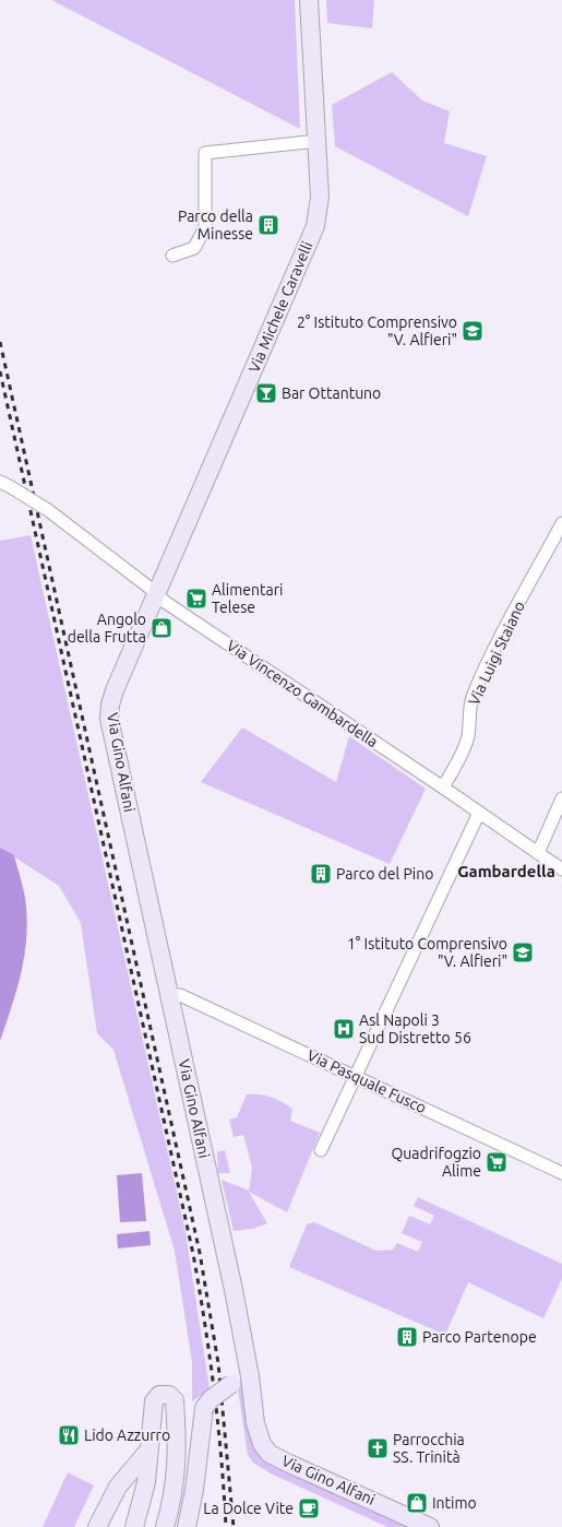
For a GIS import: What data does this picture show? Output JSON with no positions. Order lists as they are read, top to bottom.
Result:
{
  "streets": {
    "street": [
      "Via Michele Caravelli",
      "Via Luigi Staiano",
      "Via Vincenzo Gambardella",
      "Via Gino Alfani",
      "Via Pasquale Fusco"
    ]
  },
  "crossings": [
    ["Via Michele Caravelli", "Via Vincenzo Gambardella"],
    ["Via Michele Caravelli", "Via Gino Alfani"],
    ["Via Luigi Staiano", "Via Vincenzo Gambardella"],
    ["Via Vincenzo Gambardella", "Via Gino Alfani"],
    ["Via Gino Alfani", "Via Pasquale Fusco"]
  ],
  "districts": ["Gambardella"],
  "places": {
    "building": ["Parco della Minesse", "Parco del Pino", "Parco Partenope"],
    "school or university": ["2° Istituto Comprensivo \"V. Alfieri\"", "1° Istituto Comprensivo \"V. Alfieri\""],
    "bar": ["Bar Ottantuno"],
    "supermarket": ["Alimentari Telese", "Quadrifogzio Alime"],
    "shop": ["Angolo della Frutta", "Intimo"],
    "hospital": ["Asl Napoli 3 Sud Distretto 56"],
    "restaurant": ["Lido Azzurro"],
    "church": ["Parrocchia SS. Trinità"],
    "cafe": ["La Dolce Vite"]
  }
}
